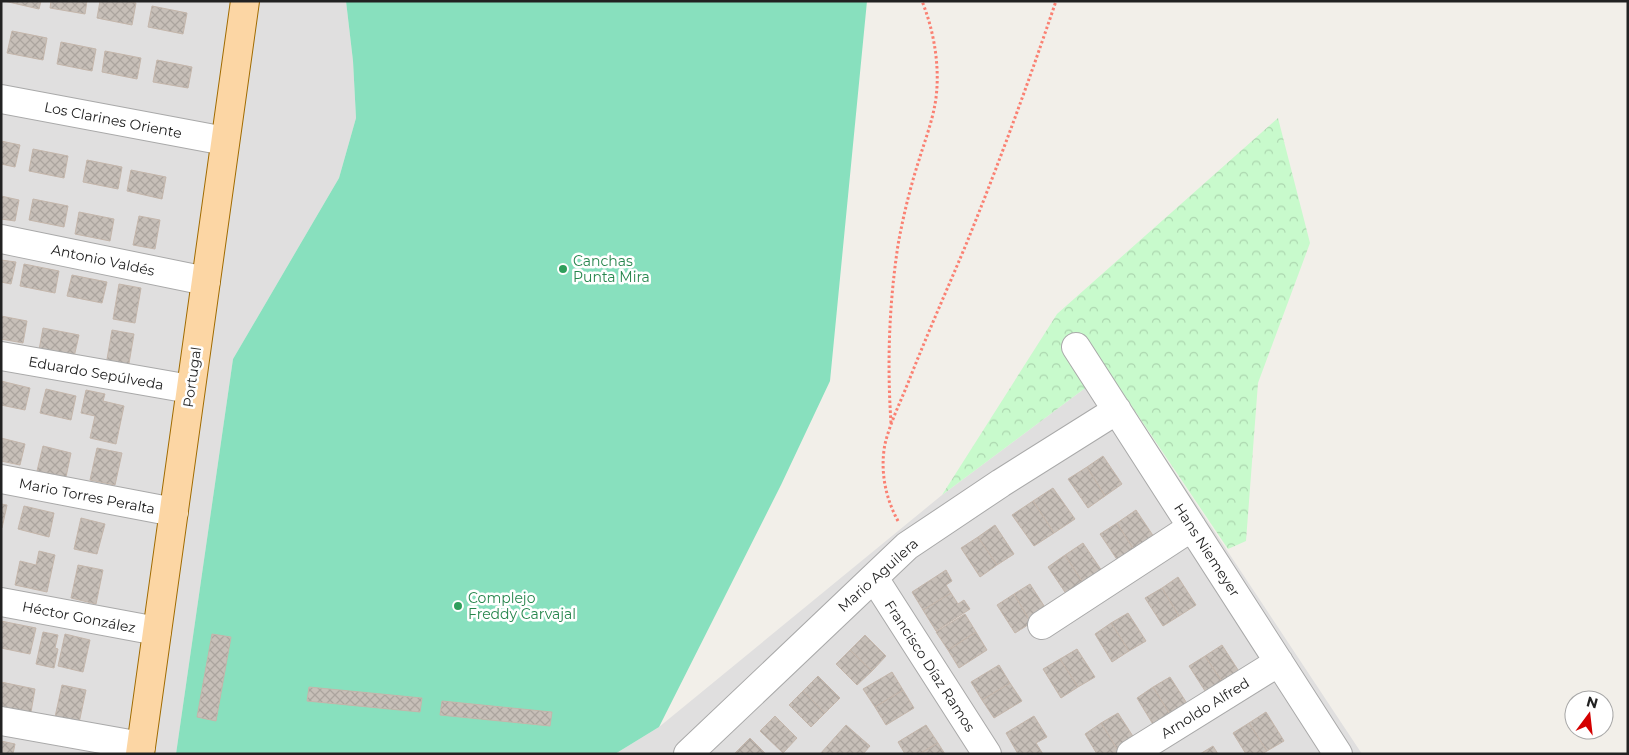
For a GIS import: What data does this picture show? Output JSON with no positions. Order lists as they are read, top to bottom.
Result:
{
  "streets": {
    "main road": ["Portugal"],
    "street": [
      "Los Clarines Oriente",
      "Antonio Valdés",
      "Eduardo Sepúlveda",
      "Mario Torres Peralta",
      "Hans Niemeyer",
      "Mario Aguilera",
      "Héctor González",
      "Francisco Díaz Ramos",
      "Arnoldo Alfred"
    ]
  },
  "crossings": [
    ["Los Clarines Oriente", "Portugal"],
    ["Antonio Valdés", "Portugal"],
    ["Eduardo Sepúlveda", "Portugal"],
    ["Portugal", "Mario Torres Peralta"],
    ["Portugal", "Héctor González"],
    ["Hans Niemeyer", "Mario Aguilera"],
    ["Hans Niemeyer", "Arnoldo Alfred"],
    ["Mario Aguilera", "Francisco Díaz Ramos"]
  ],
  "places": ["Canchas Punta Mira", "Complejo Freddy Carvajal"],
  "north": "top"
}
